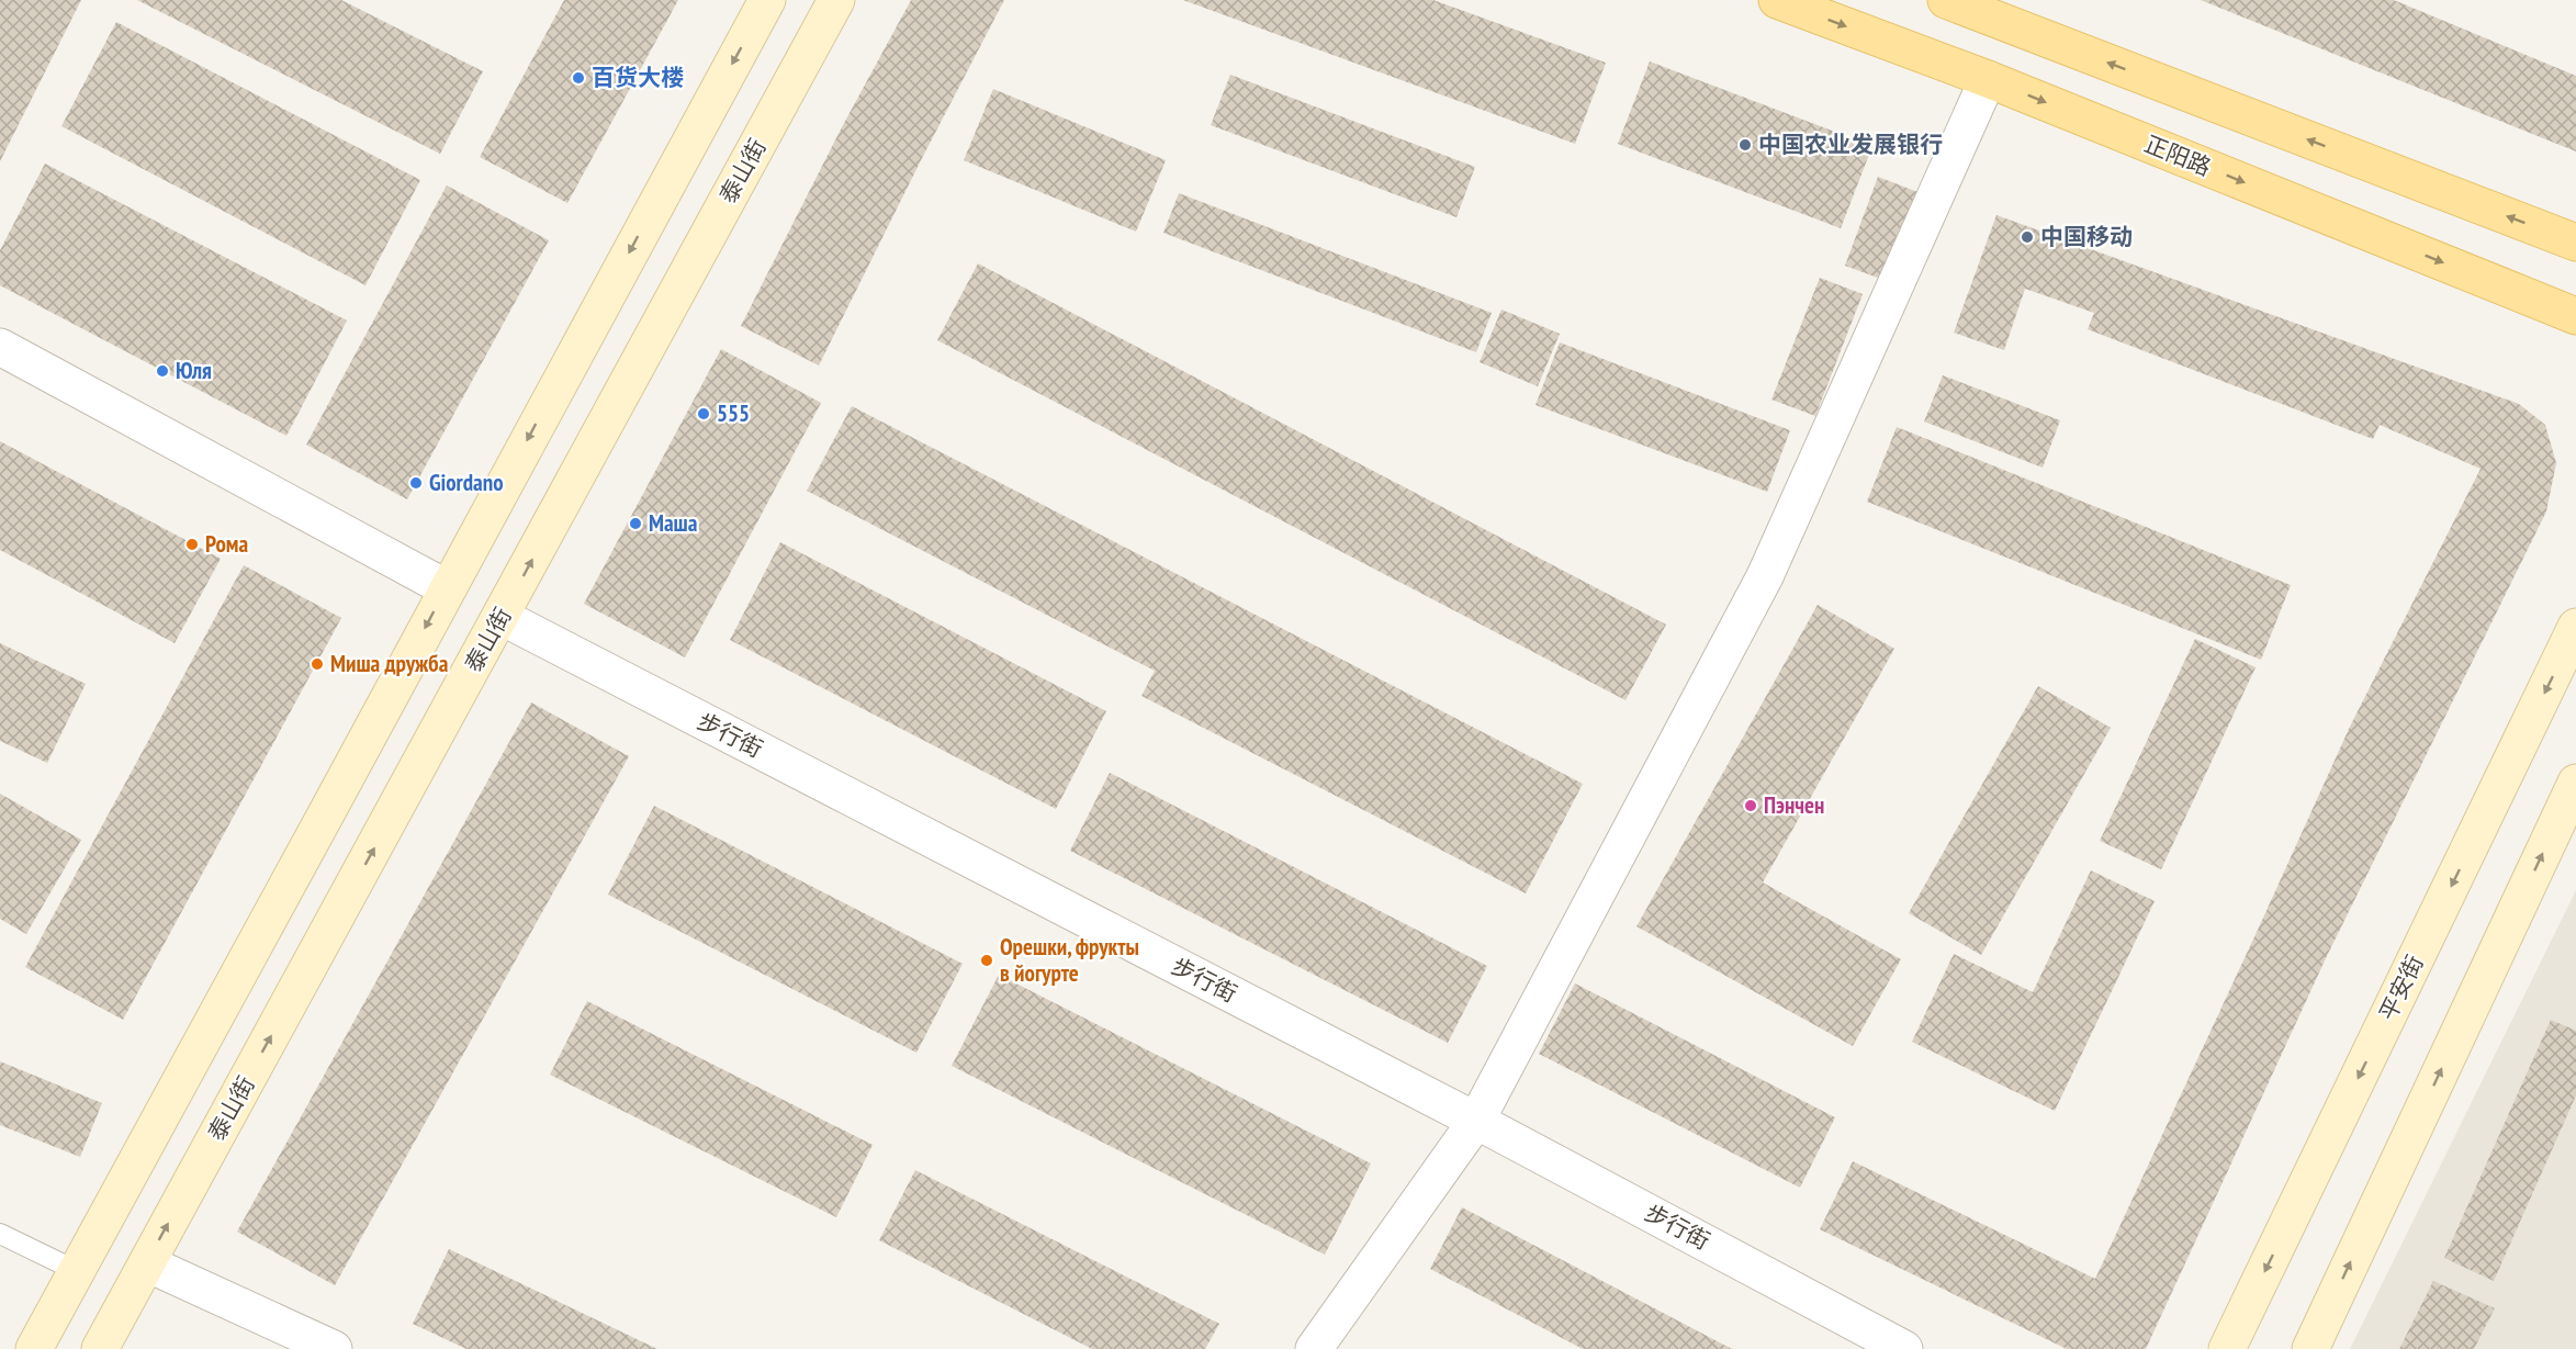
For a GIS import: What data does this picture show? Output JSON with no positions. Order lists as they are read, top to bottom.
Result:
{
  "streets": {
    "main road": ["正阳路", "泰山街", "平安街"],
    "street": ["步行街"]
  },
  "crossings": [
    ["泰山街", "步行街"]
  ],
  "places": [
    "百货大楼",
    "中国农业发展银行",
    "中国移动",
    "Юля",
    "555",
    "Giordano",
    "Маша",
    "Рома",
    "Миша дружба",
    "Пэнчен",
    "Орешки, фрукты в йогурте"
  ]
}
